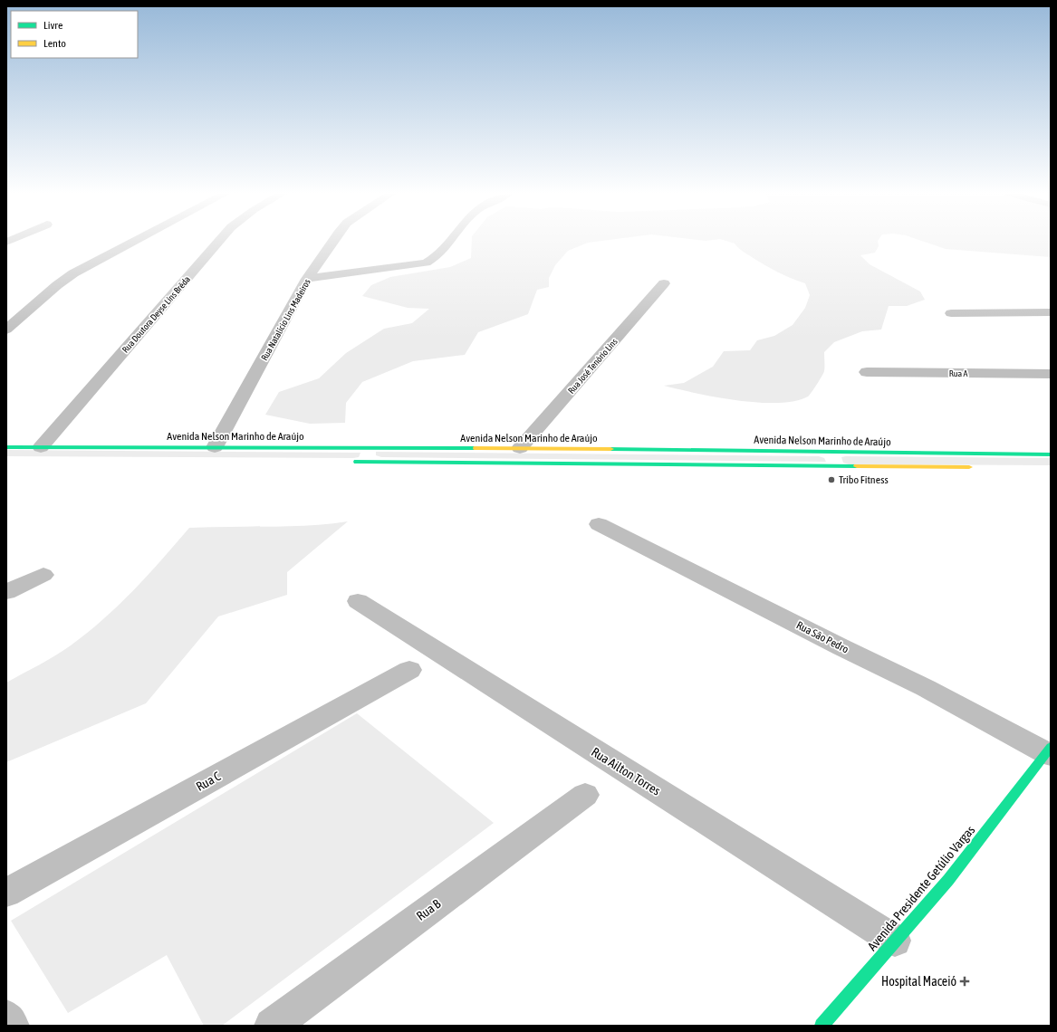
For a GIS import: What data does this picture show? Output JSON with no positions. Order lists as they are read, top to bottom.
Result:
{
  "streets": {
    "main road": ["Avenida Nelson Marinho de Araújo", "Avenida Presidente Getúlio Vargas"],
    "street": [
      "Rua Doutora Deyse Lins Brêda",
      "Rua Natalício Lins Madeiros",
      "Rua José Tenório Lins",
      "Rua A",
      "Rua São Pedro",
      "Rua Ailton Torres",
      "Rua C",
      "Rua B"
    ]
  },
  "crossings": [
    ["Rua Doutora Deyse Lins Brêda", "Avenida Nelson Marinho de Araújo"],
    ["Rua Natalício Lins Madeiros", "Avenida Nelson Marinho de Araújo"],
    ["Rua José Tenório Lins", "Avenida Nelson Marinho de Araújo"],
    ["Rua São Pedro", "Avenida Presidente Getúlio Vargas"],
    ["Rua Ailton Torres", "Avenida Presidente Getúlio Vargas"]
  ],
  "places": {
    "other": ["Tribo Fitness"],
    "health": ["Hospital Maceió"]
  },
  "legend": ["Livre", "Lento"]
}
